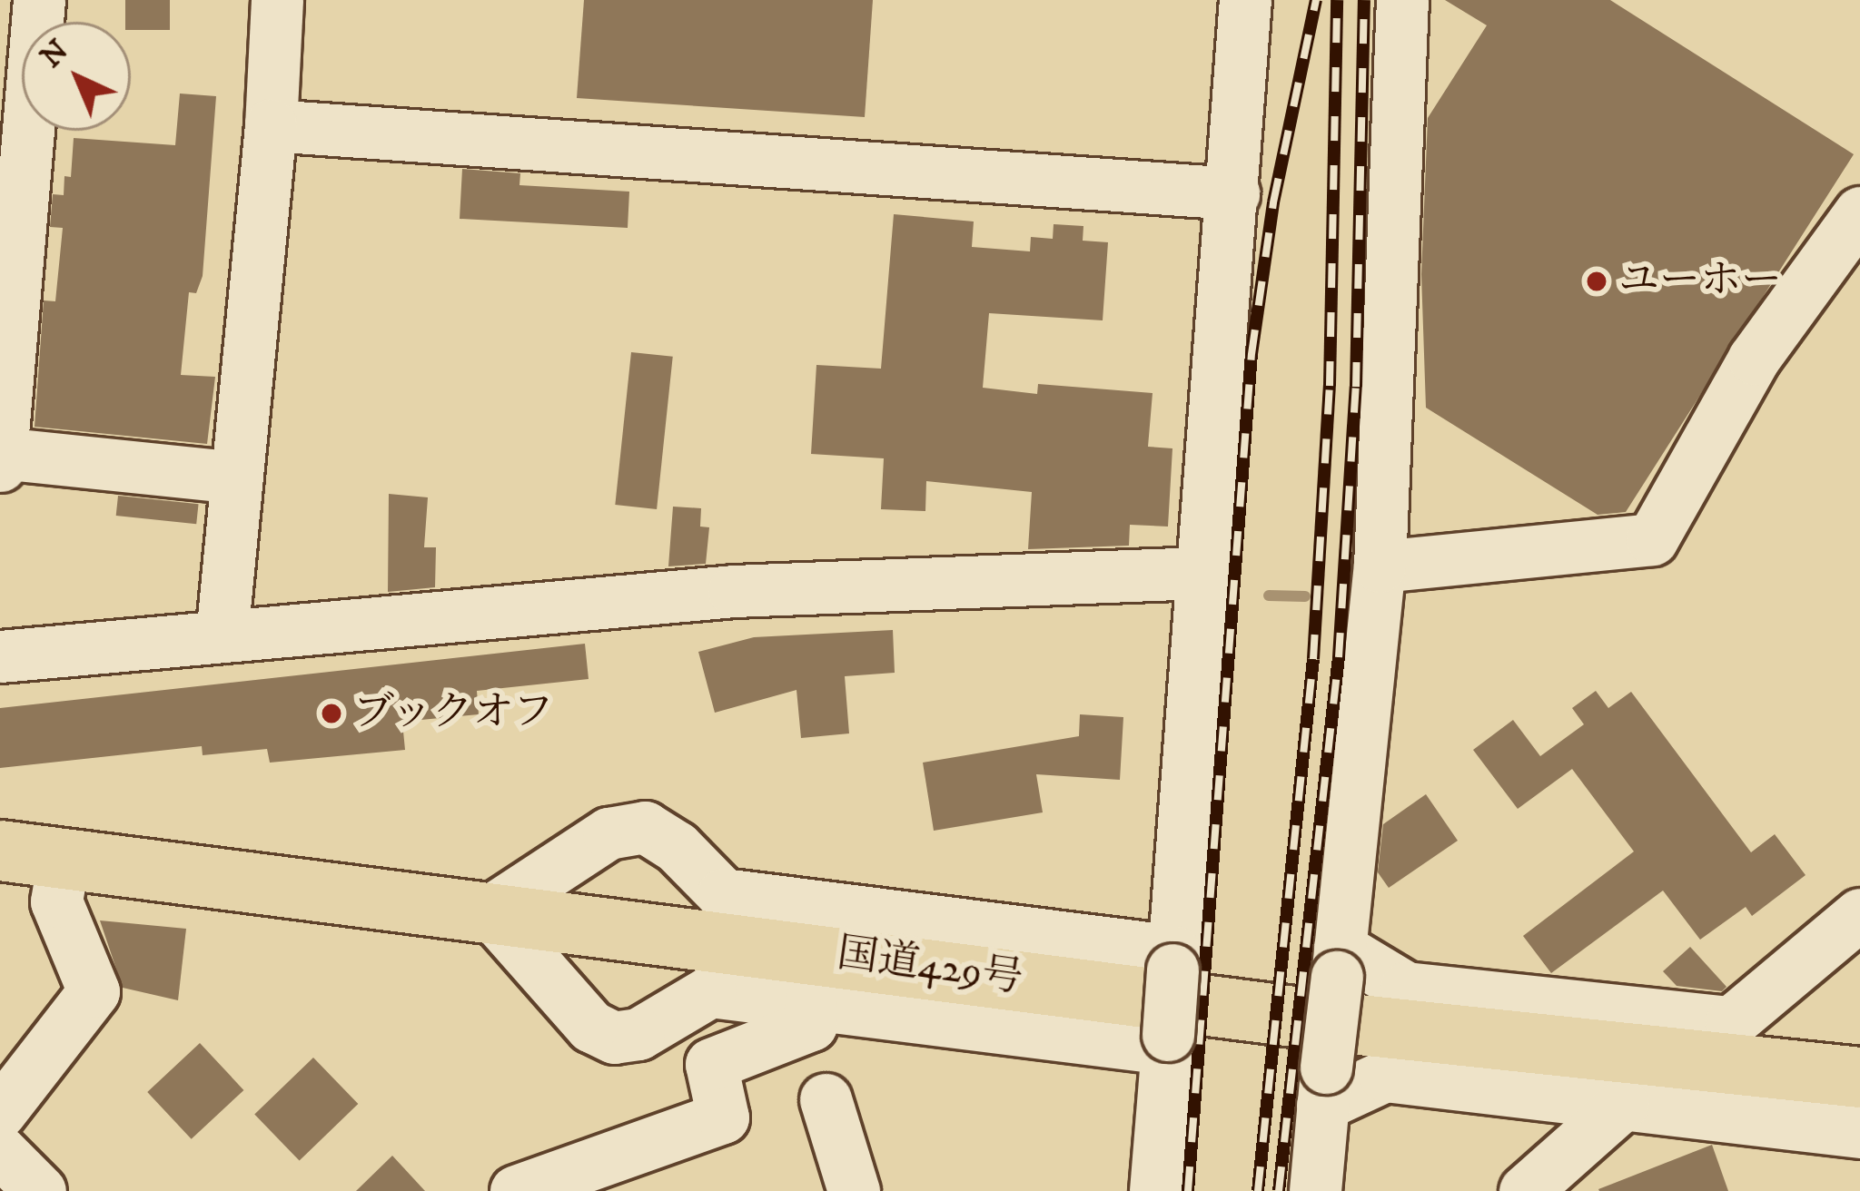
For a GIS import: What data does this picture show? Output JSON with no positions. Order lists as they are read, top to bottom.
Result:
{
  "streets": {
    "highway": ["国道429号"]
  },
  "places": ["ユーホー", "ブックオフ"],
  "north": "top left"
}
